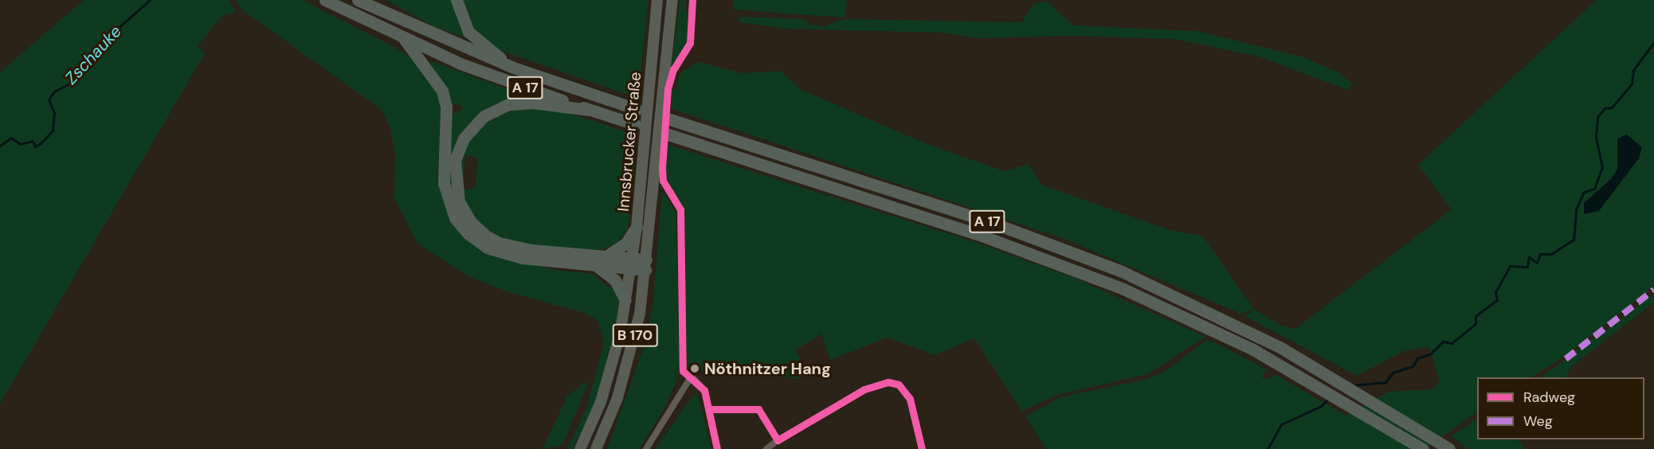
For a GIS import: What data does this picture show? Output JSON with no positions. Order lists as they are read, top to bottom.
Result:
{
  "streets": {
    "highway": ["A 17"],
    "main road": ["Innsbrucker Straße", "B 170"]
  },
  "crossings": [
    ["Innsbrucker Straße", "B 170"]
  ],
  "water": ["Zschauke"],
  "places": ["Nöthnitzer Hang"],
  "legend": ["Radweg", "Weg"]
}
